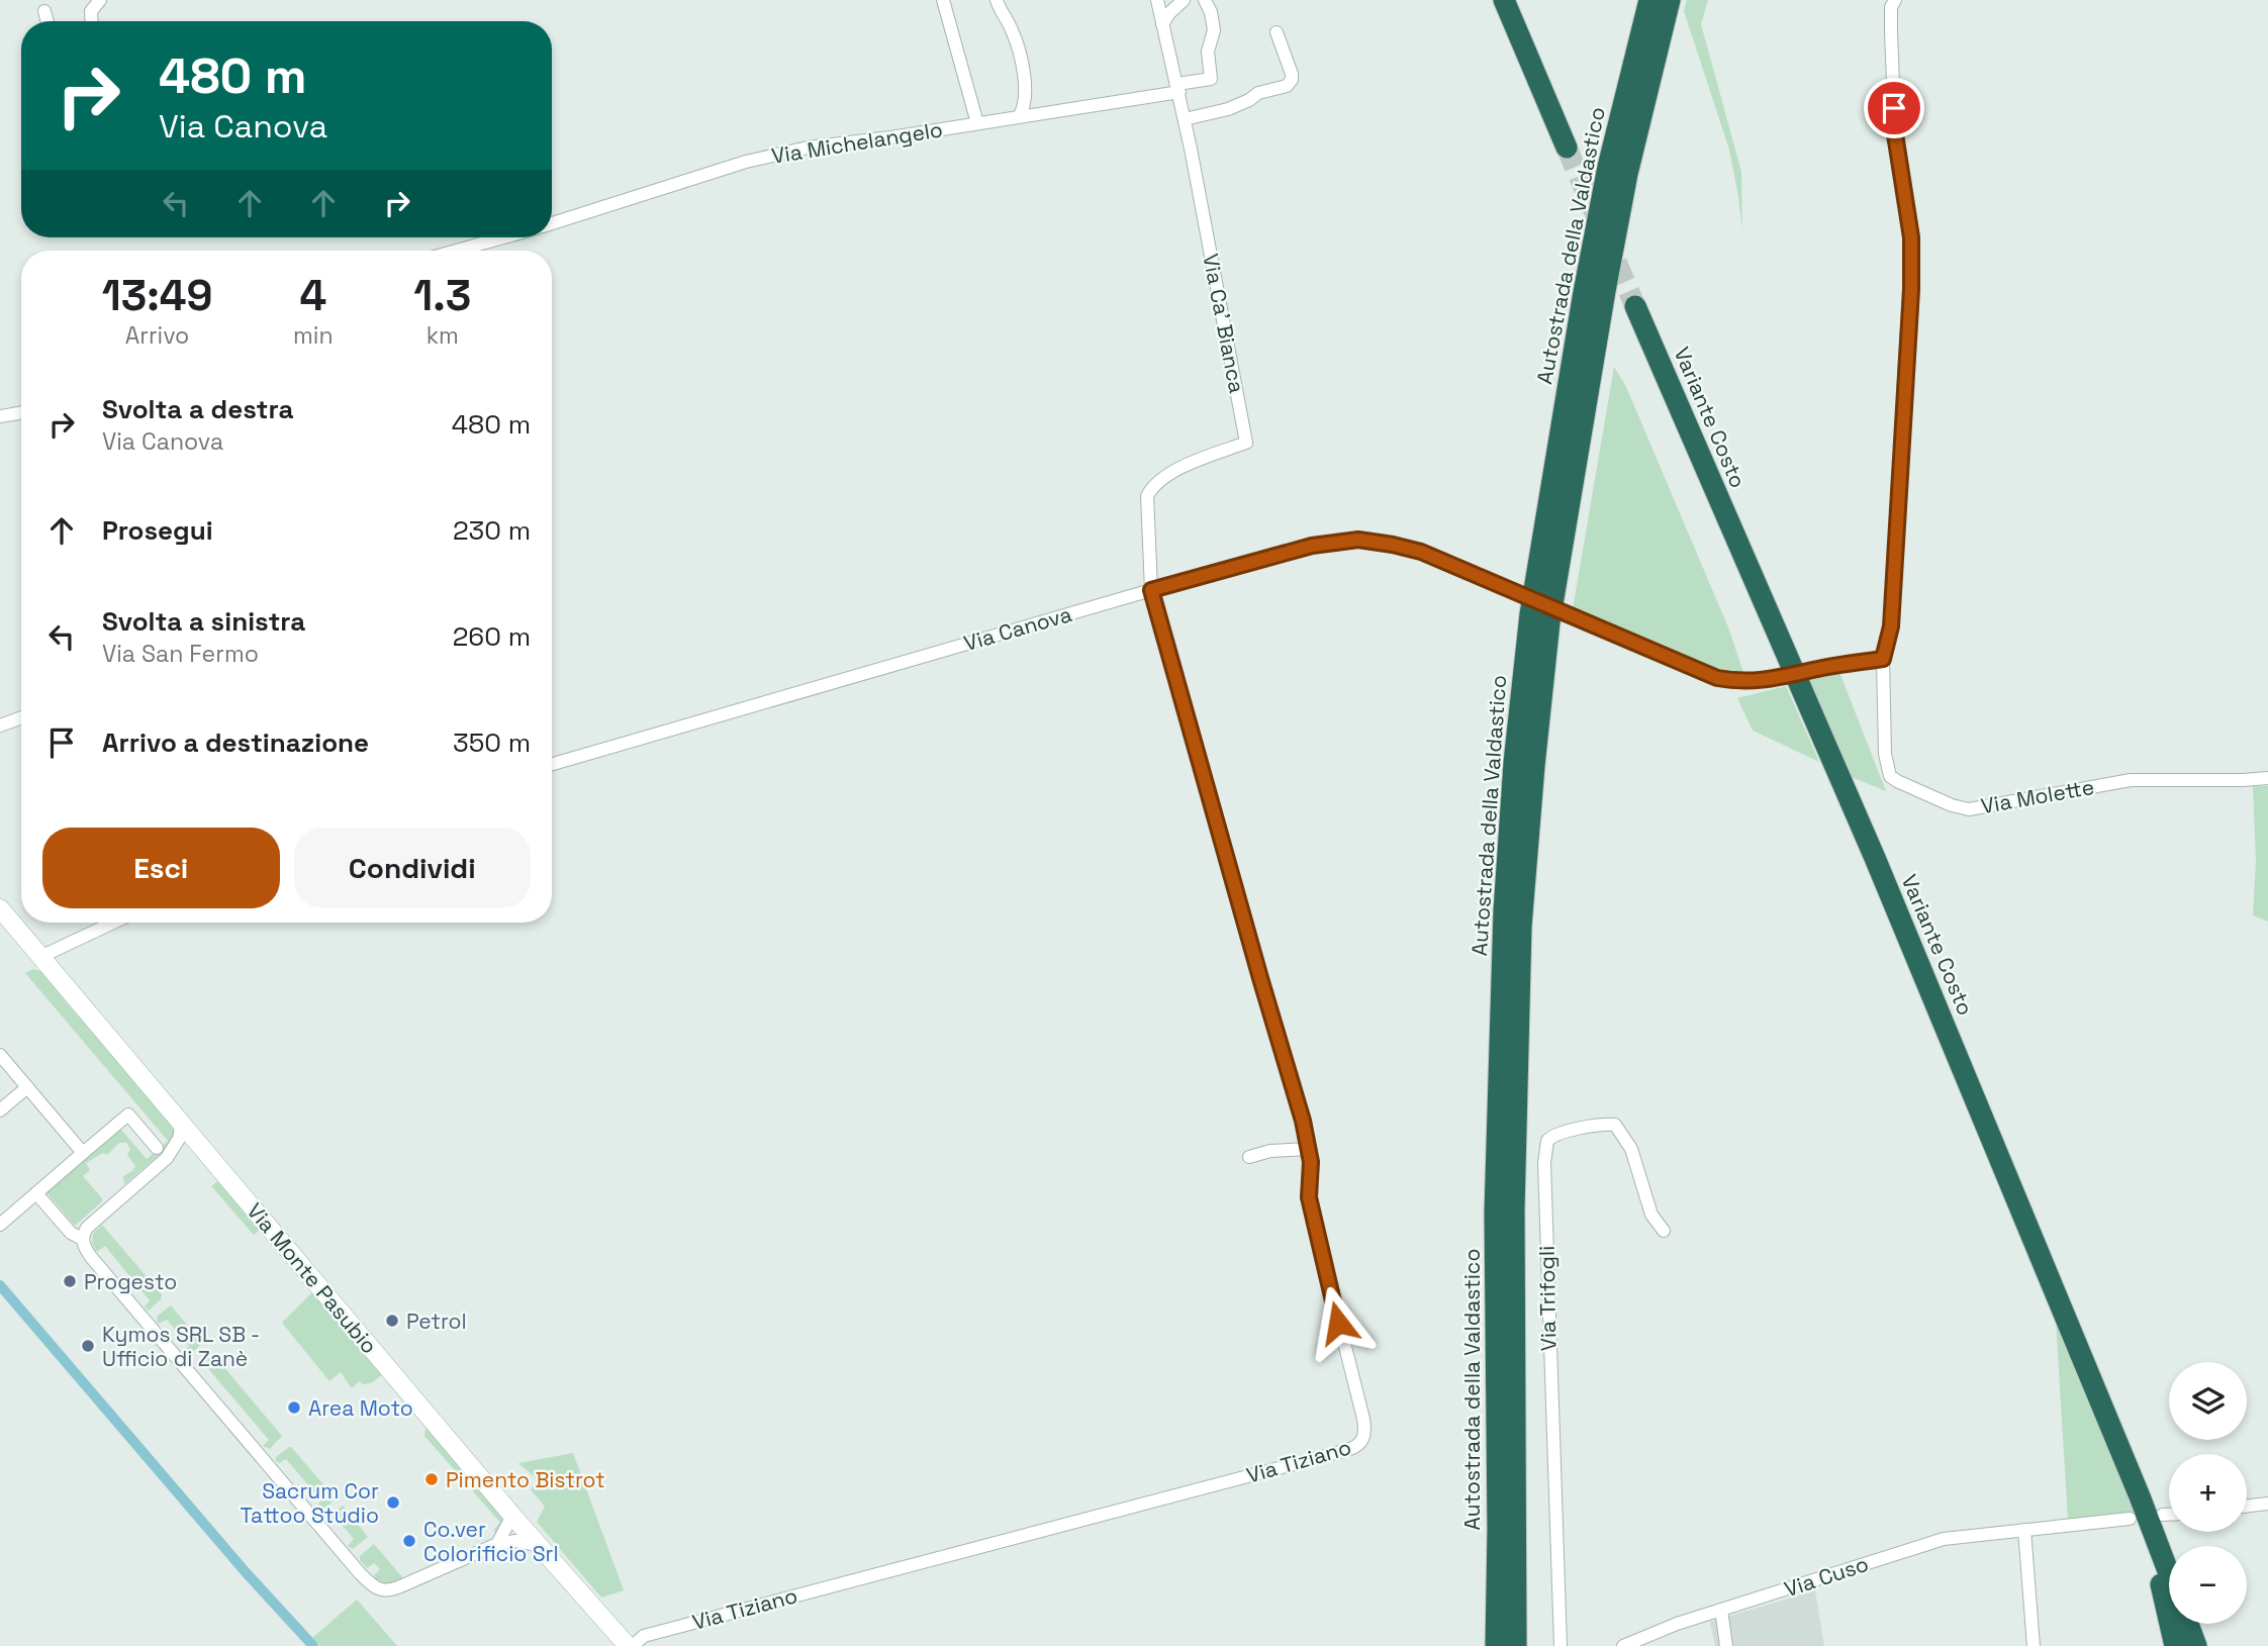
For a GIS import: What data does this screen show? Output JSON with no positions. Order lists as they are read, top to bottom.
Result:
{
  "streets": {
    "highway": ["Autostrada della Valdastico", "Variante Costo"],
    "main road": ["Via Monte Pasubio"],
    "street": [
      "Via Michelangelo",
      "Via Ca' Bianca",
      "Via Canova",
      "Via Molette",
      "Via Trifogli",
      "Via Tiziano",
      "Via Cuso"
    ]
  },
  "crossings": [
    ["Via Michelangelo", "Via Ca' Bianca"],
    ["Via Ca' Bianca", "Via Canova"],
    ["Via Ca' Bianca", "Via Tiziano"],
    ["Via Canova", "Via Molette"],
    ["Via Canova", "Via Tiziano"],
    ["Via Monte Pasubio", "Via Tiziano"]
  ],
  "places": [
    "Progesto",
    "Petrol",
    "Kymos SRL SB - Ufficio di Zanè",
    "Area Moto",
    "Pimento Bistrot",
    "Sacrum Cor Tattoo Studio",
    "Co.ver Colorificio Srl"
  ],
  "page": {
    "turn": ["480 m", "Via Canova"],
    "eta": [
      "13:49",
      "Arrivo",
      "4",
      "min",
      "1.3",
      "km"
    ],
    "list": [
      {
        "name": "Svolta a destra",
        "note": "Via Canova",
        "value": "480 m"
      },
      {
        "name": "Prosegui",
        "value": "230 m"
      },
      {
        "name": "Svolta a sinistra",
        "note": "Via San Fermo",
        "value": "260 m"
      },
      {
        "name": "Arrivo a destinazione",
        "value": "350 m"
      }
    ],
    "buttons": ["Esci", "Condividi"],
    "map_buttons": ["+", "−"]
  }
}
